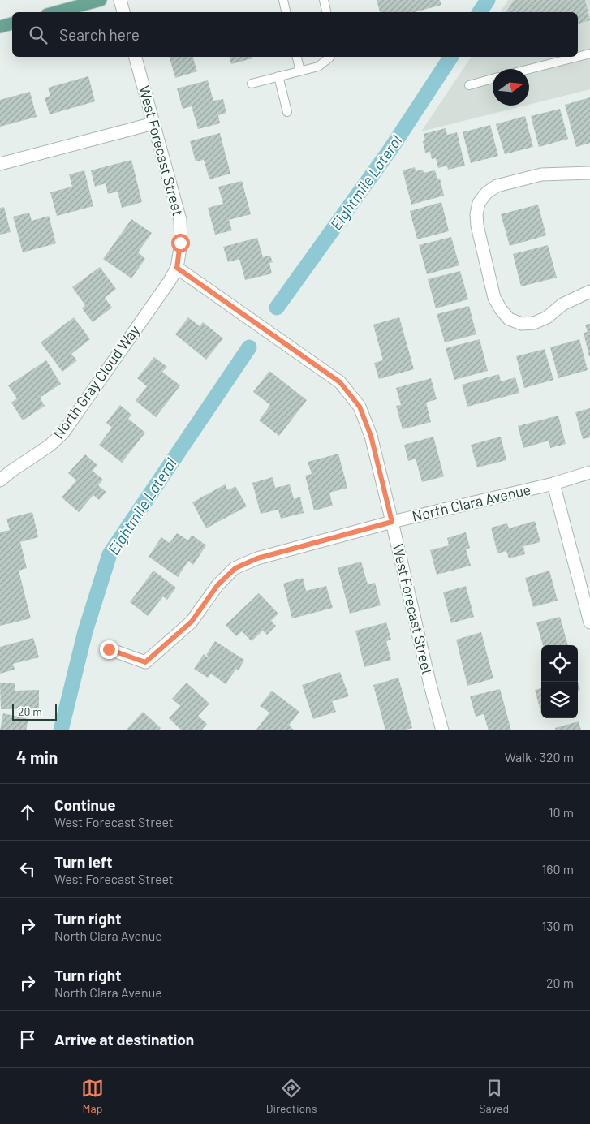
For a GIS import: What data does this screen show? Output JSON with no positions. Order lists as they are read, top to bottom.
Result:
{
  "streets": {
    "street": ["West Forecast Street", "North Gray Cloud Way", "North Clara Avenue"]
  },
  "crossings": [
    ["West Forecast Street", "North Gray Cloud Way"],
    ["West Forecast Street", "North Clara Avenue"]
  ],
  "water": ["Eightmile Lateral"],
  "scale_bar": "20 m",
  "north": "right",
  "page": {
    "search": "Search here",
    "scale": "20 m",
    "heading": ["4 min", "Walk · 320 m"],
    "list": [
      ["Continue", "West Forecast Street", "10 m"],
      ["Turn left", "West Forecast Street", "160 m"],
      ["Turn right", "North Clara Avenue", "130 m"],
      ["Turn right", "North Clara Avenue", "20 m"],
      "Arrive at destination"
    ],
    "nav": ["Map", "Directions", "Saved"]
  }
}
